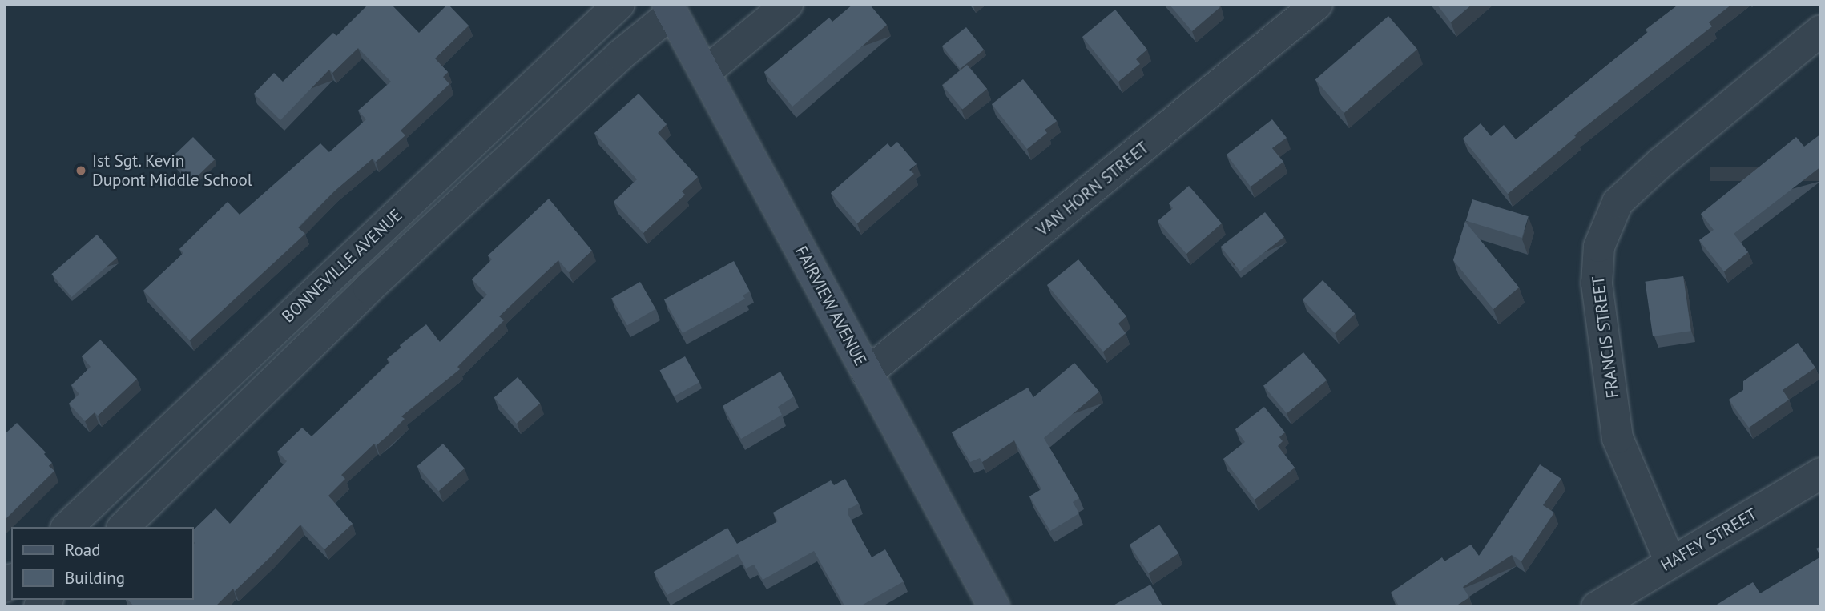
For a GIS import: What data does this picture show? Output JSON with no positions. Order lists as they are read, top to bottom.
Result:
{
  "streets": {
    "main road": ["FAIRVIEW AVENUE"],
    "street": [
      "VAN HORN STREET",
      "BONNEVILLE AVENUE",
      "FRANCIS STREET",
      "HAFEY STREET"
    ]
  },
  "crossings": [
    ["VAN HORN STREET", "FAIRVIEW AVENUE"],
    ["BONNEVILLE AVENUE", "FAIRVIEW AVENUE"],
    ["FRANCIS STREET", "HAFEY STREET"]
  ],
  "places": ["Ist Sgt. Kevin Dupont Middle School"],
  "legend": ["Road", "Building"]
}
